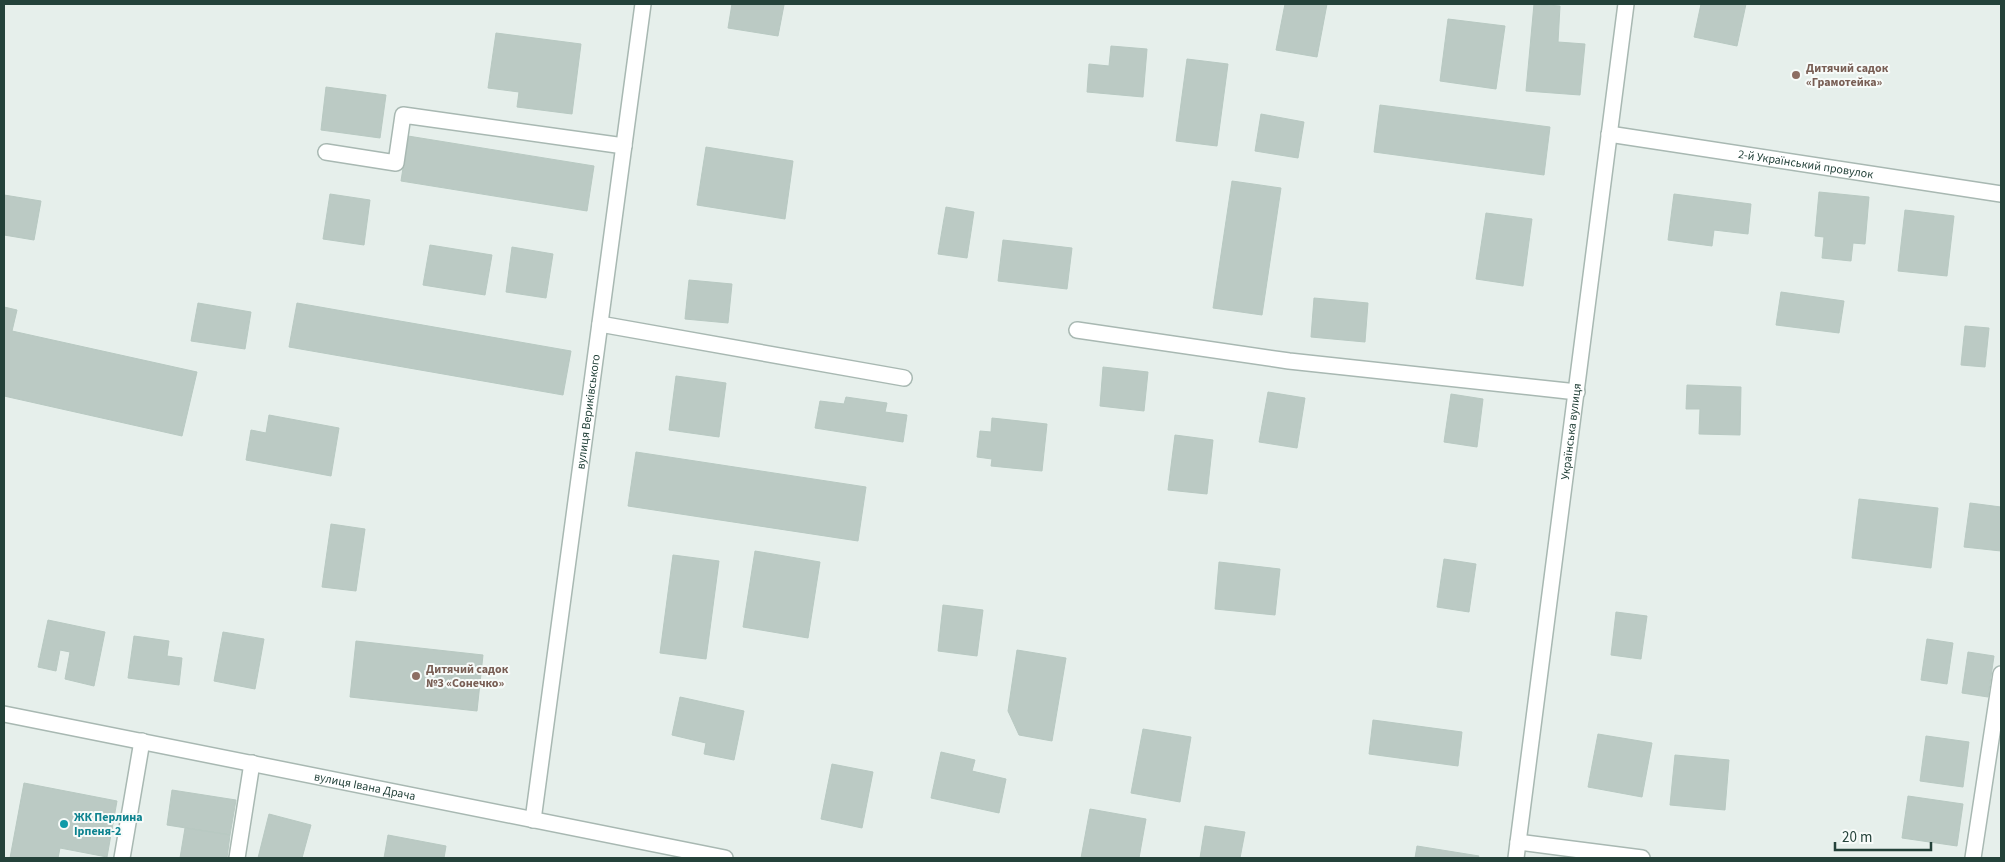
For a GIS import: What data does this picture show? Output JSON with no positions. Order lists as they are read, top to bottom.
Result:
{
  "streets": {
    "street": [
      "2-й Український провулок",
      "вулиця Вериківського",
      "Українська вулиця",
      "вулиця Івана Драча"
    ]
  },
  "crossings": [
    ["2-й Український провулок", "Українська вулиця"],
    ["вулиця Вериківського", "вулиця Івана Драча"]
  ],
  "places": ["Дитячий садок «Грамотейка»", "Дитячий садок №3 «Сонечко»", "ЖК Перлина Ірпеня-2"],
  "scale_bar": "20 m"
}
